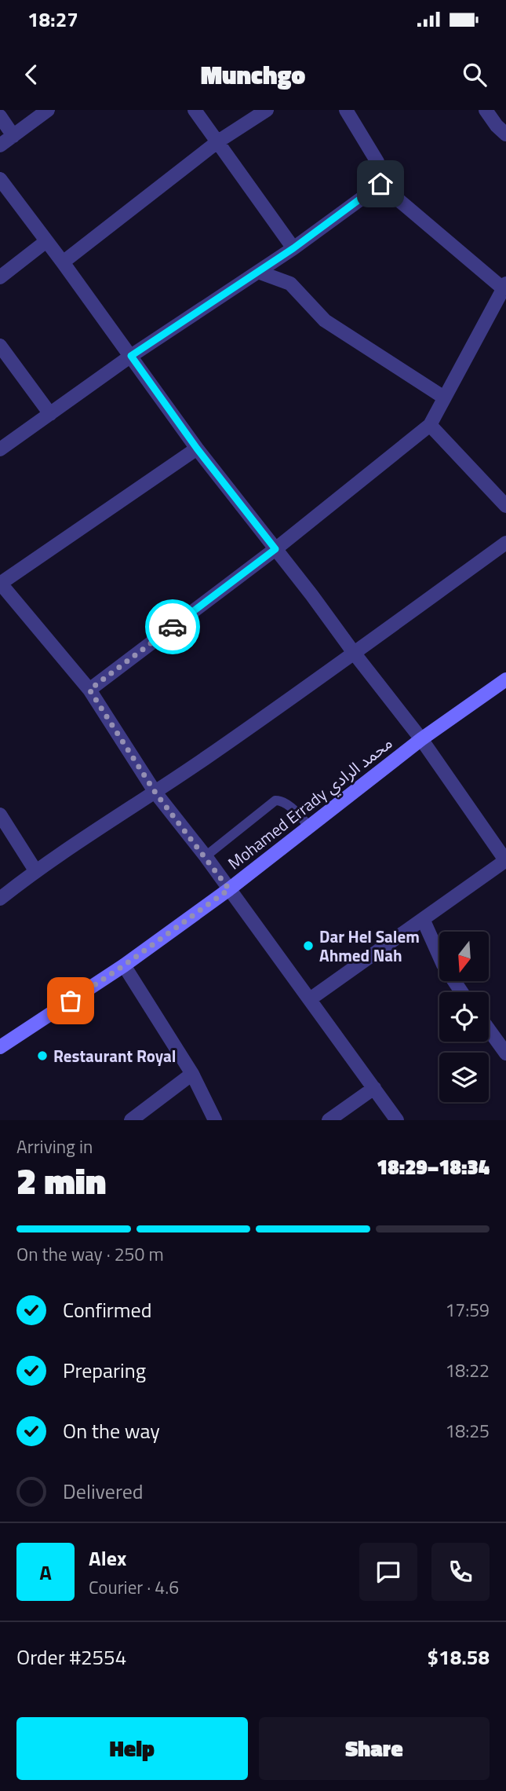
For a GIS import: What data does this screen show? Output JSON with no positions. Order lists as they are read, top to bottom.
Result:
{
  "streets": {
    "street": ["Mohamed Errady محمد الرادي"]
  },
  "places": ["Dar Hel Salem Ahmed Nah", "Restaurant Royal"],
  "north": "bottom",
  "page": {
    "status": "18:27",
    "header": "Munchgo",
    "heading": ["2 min", "Arriving in", "18:29–18:34"],
    "panel": [
      "Alex",
      "Courier · 4.6",
      "Order #2554",
      "$18.58"
    ],
    "bar": "On the way · 250 m",
    "list": [
      ["Confirmed", "17:59"],
      ["Preparing", "18:22"],
      ["On the way", "18:25"],
      "Delivered"
    ],
    "round": "A",
    "buttons": ["Help", "Share"]
  }
}
